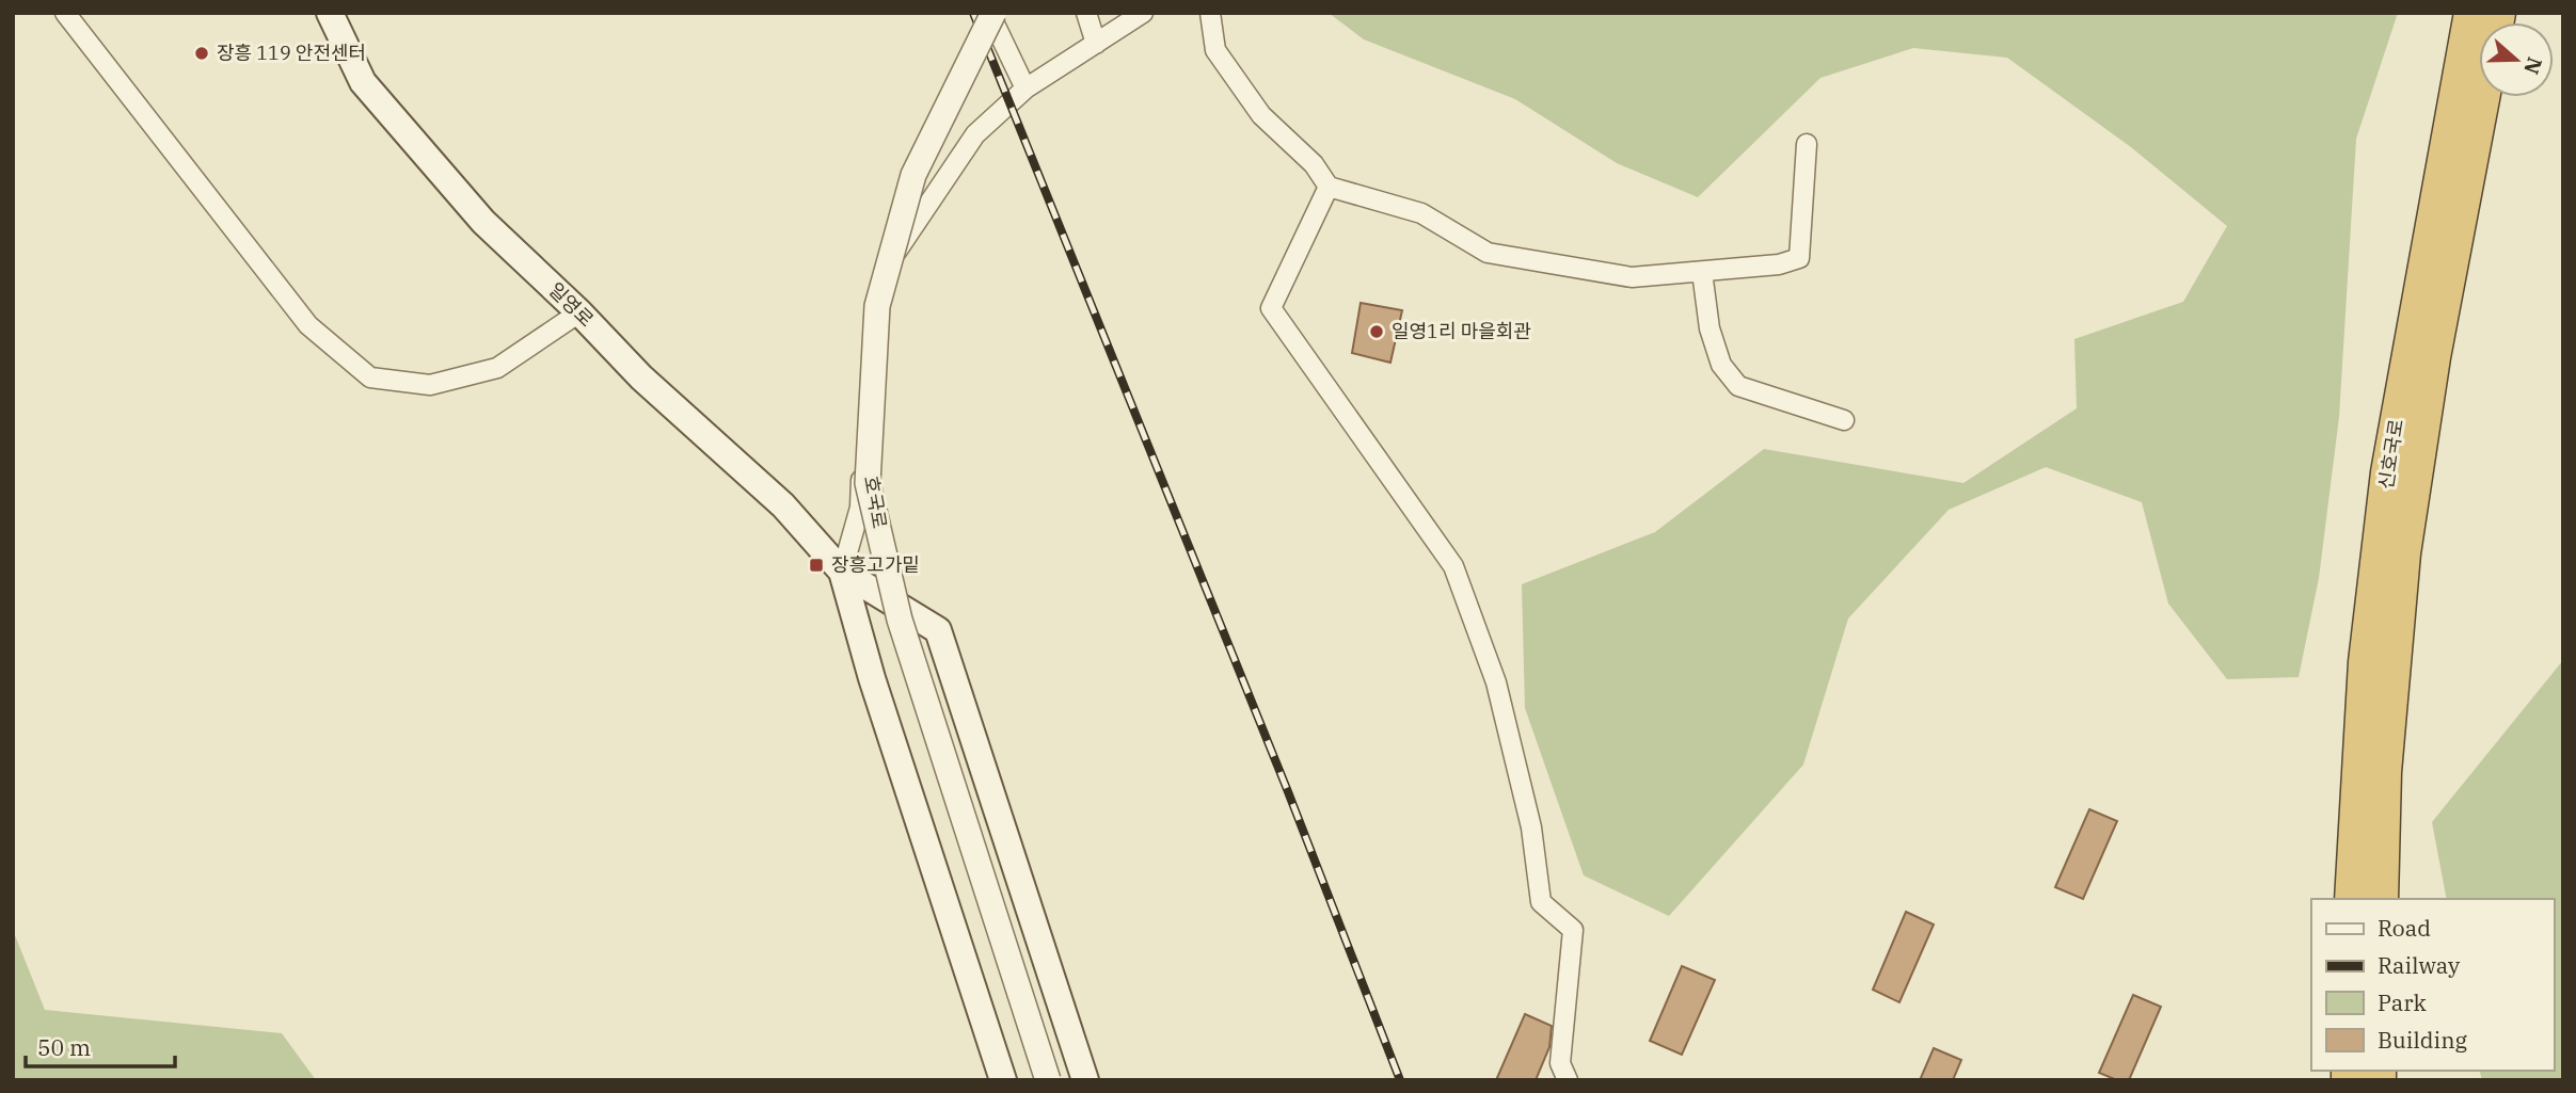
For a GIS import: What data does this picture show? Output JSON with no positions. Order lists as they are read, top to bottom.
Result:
{
  "streets": {
    "highway": ["신호국로"],
    "main road": ["일영로"],
    "street": ["호국로"]
  },
  "places": {
    "other": ["장흥 119 안전센터", "일영1리 마을회관"],
    "transit": ["장흥고가밑"]
  },
  "legend": [
    "Road",
    "Railway",
    "Park",
    "Building"
  ],
  "scale_bar": "50 m",
  "north": "right"
}
